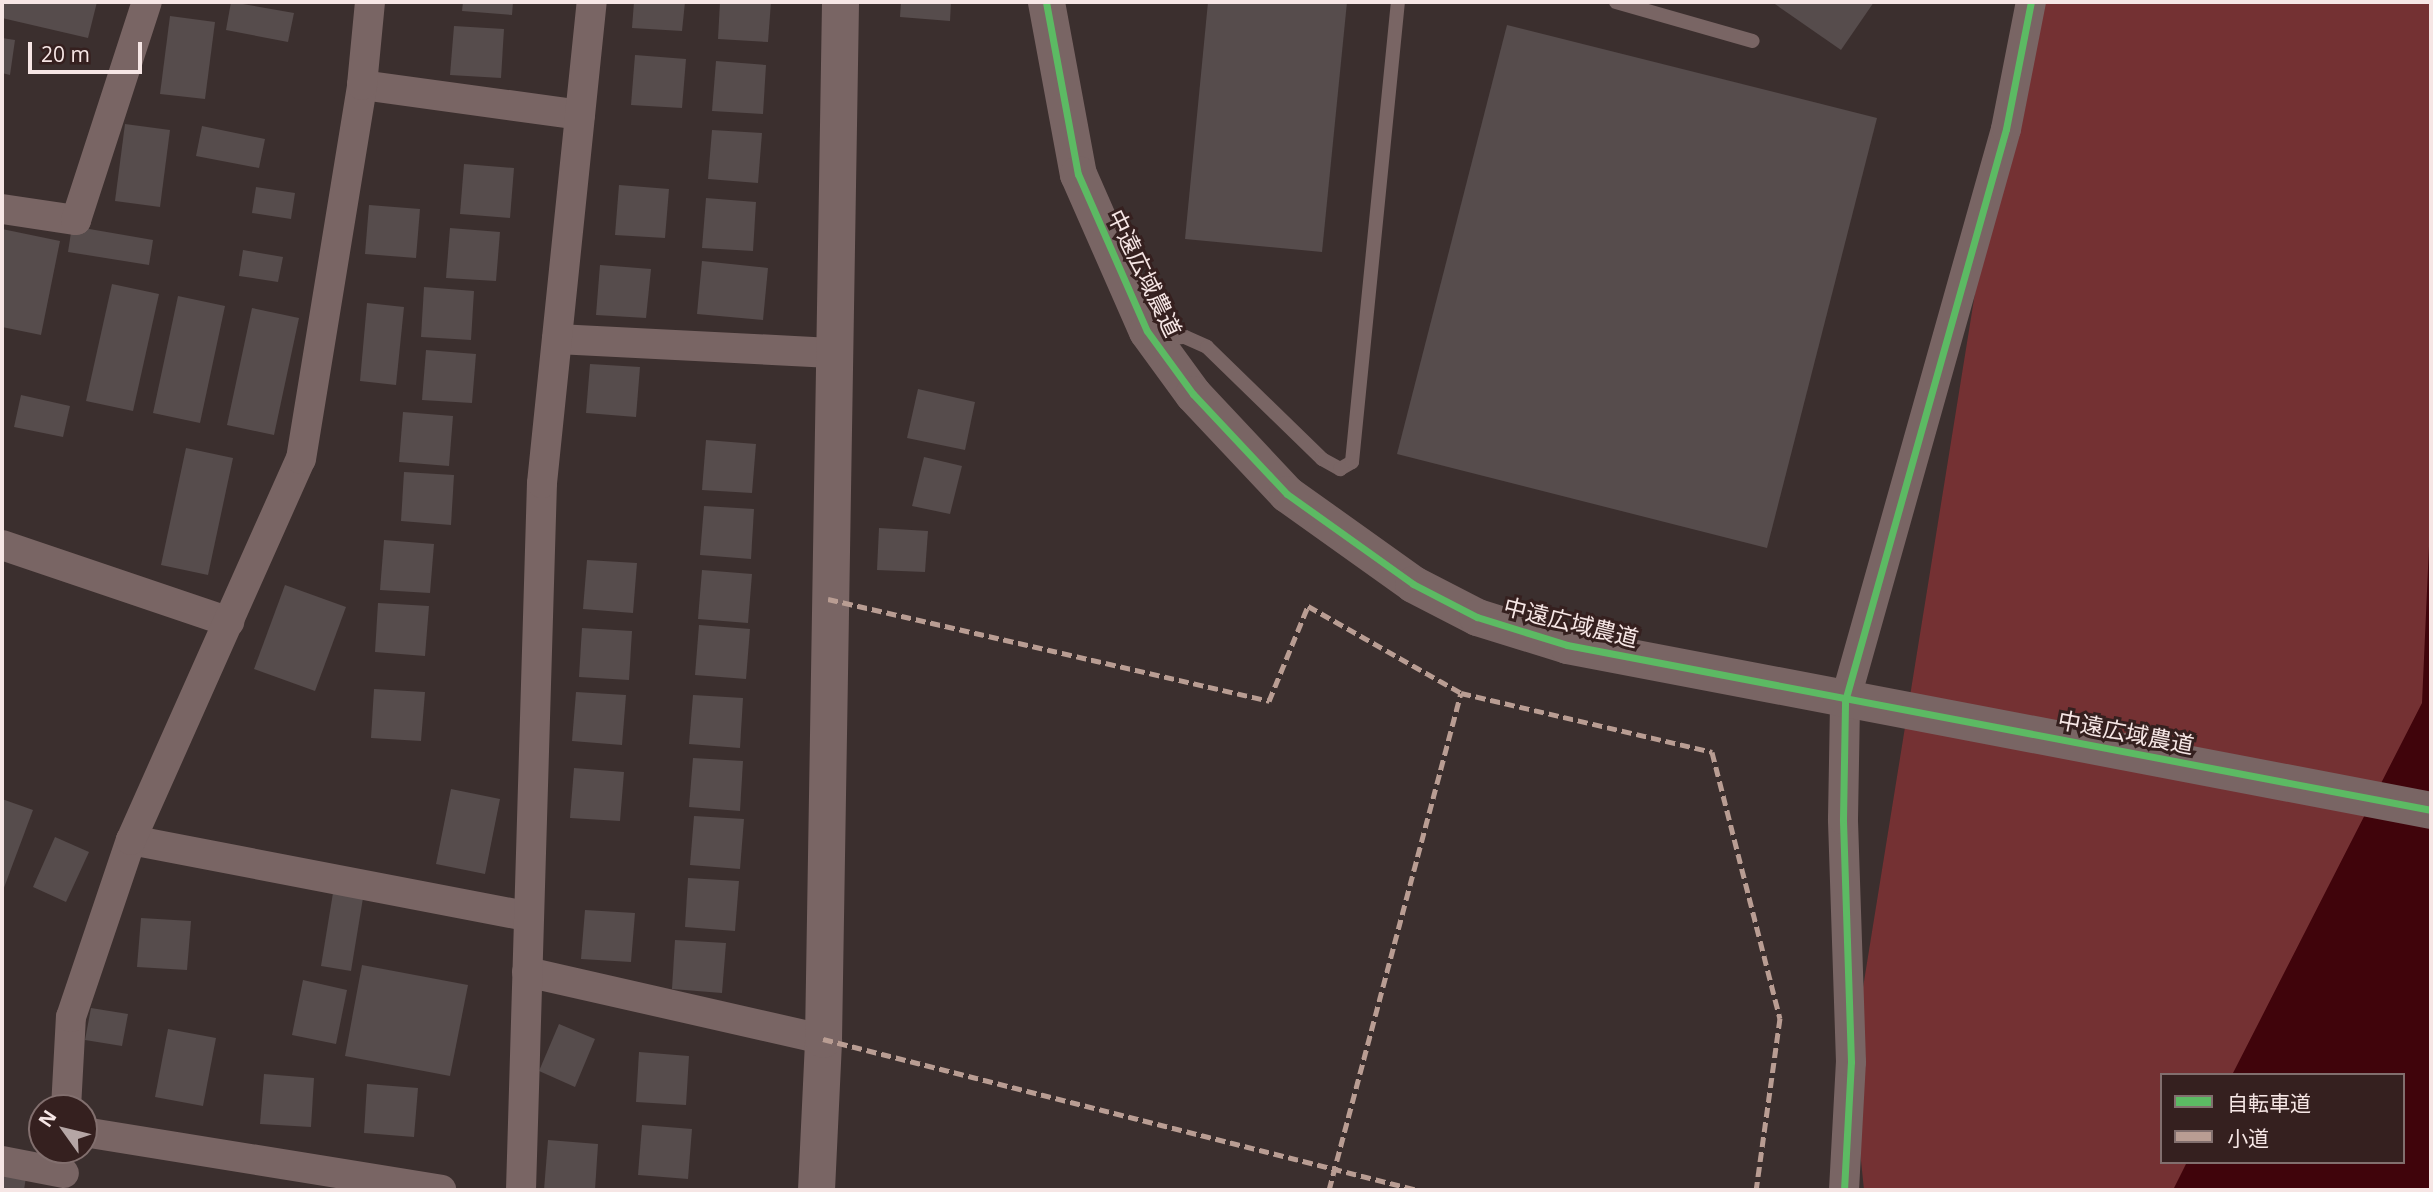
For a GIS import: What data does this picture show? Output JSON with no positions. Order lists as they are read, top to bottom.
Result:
{
  "streets": {
    "street": ["中遠広域農道"]
  },
  "legend": ["自転車道", "小道"],
  "scale_bar": "20 m",
  "north": "top left"
}
